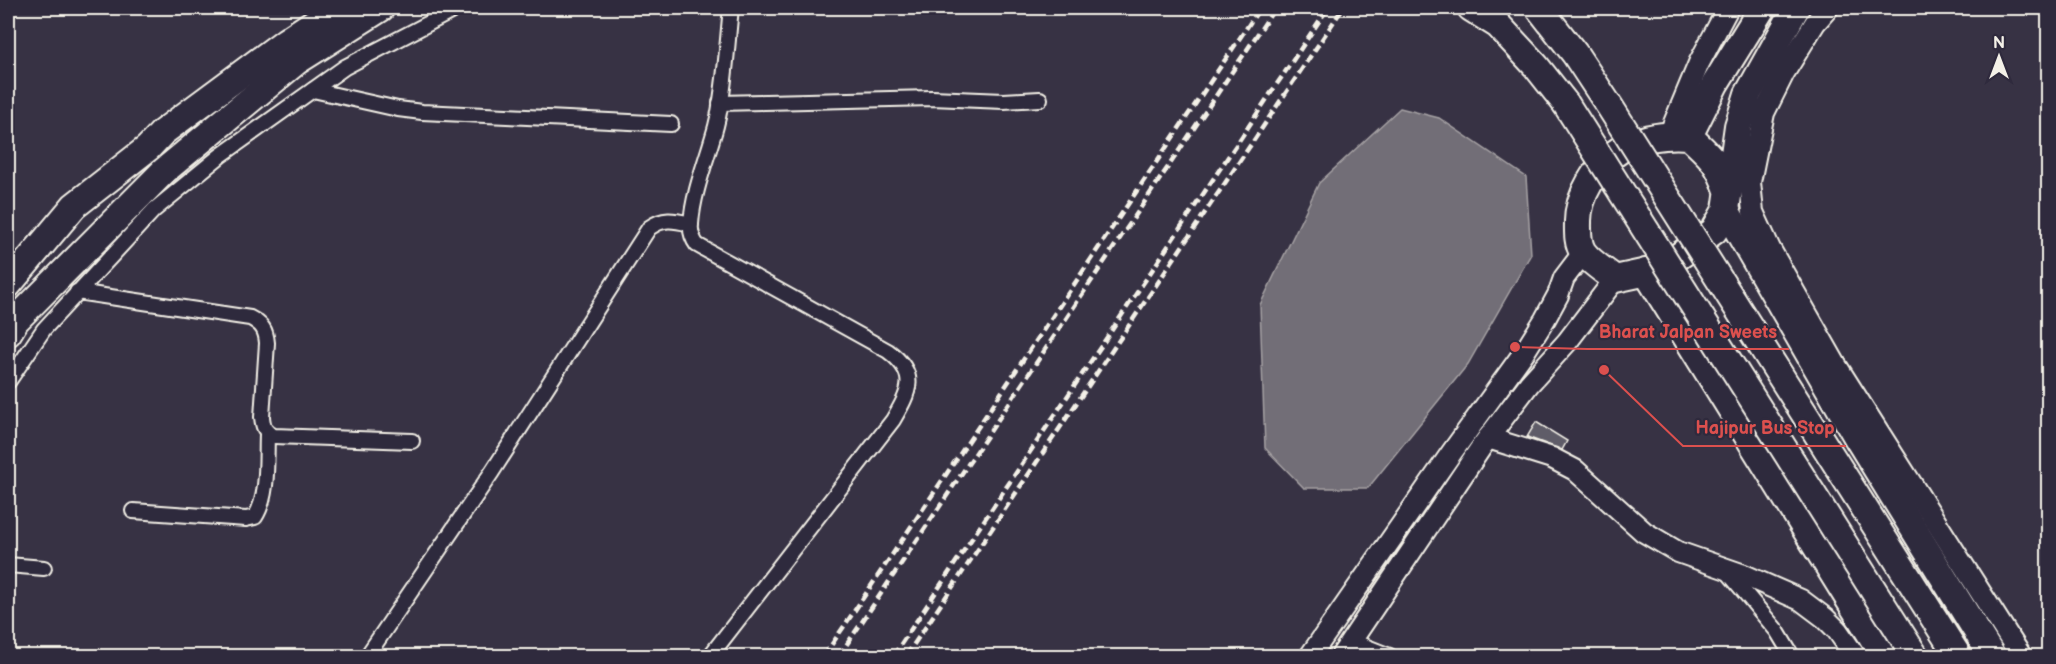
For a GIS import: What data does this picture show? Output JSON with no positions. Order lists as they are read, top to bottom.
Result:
{
  "places": ["Bharat Jalpan Sweets", "Hajipur Bus Stop"],
  "north": "top"
}
